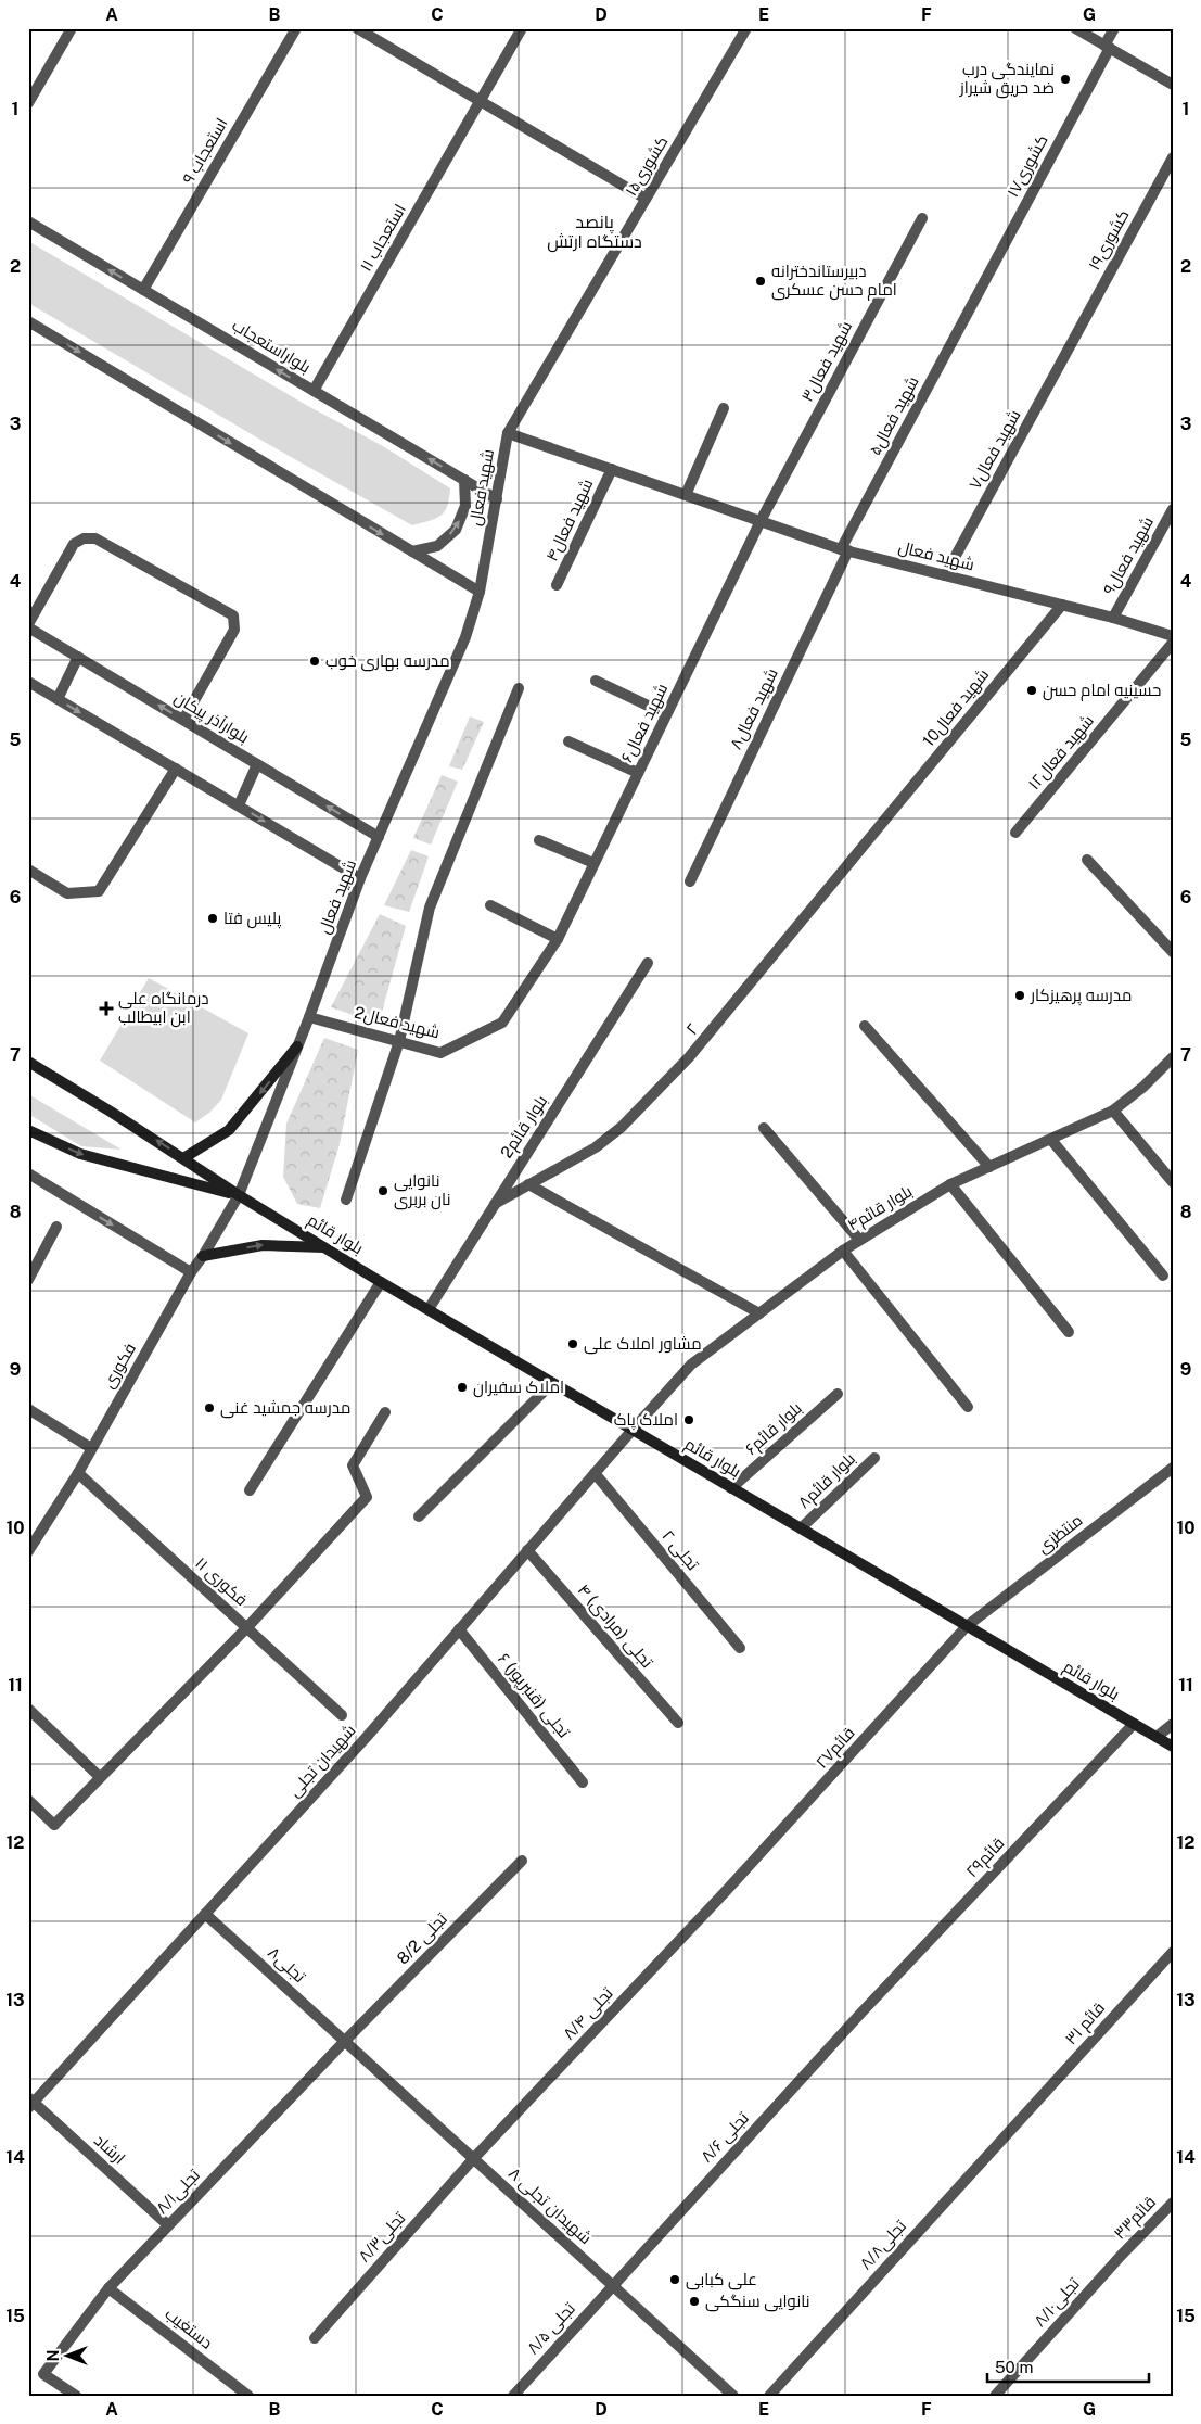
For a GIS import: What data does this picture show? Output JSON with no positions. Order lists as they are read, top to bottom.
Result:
{
  "streets": {
    "main road": ["بلوار قائم"],
    "street": [
      "استعجاب ۹",
      "کشوری۱۵",
      "۱۷کشوری",
      "استعجاب ۱۱",
      "۱۹کشوری",
      "بلواراستعجاب",
      "شهید فعال۳",
      "شهید فعال۵",
      "شهید فعال۷",
      "شهید فعال",
      "شهید فعال۴",
      "شهید فعال۹",
      "10شهید فعال",
      "شهید فعال۸",
      "بلوارآذر پیکان",
      "شهید فعال۶",
      "شهید فعال۱۲",
      "شهید فعال2",
      "۲",
      "2بلوار قائم",
      "بلوار قائم۴",
      "فکوری",
      "بلوار قائم۶",
      "بلوار قائم۸",
      "منتظزی",
      "۲ تجلی",
      "فکوری ۱۱",
      "۴ تجلی (مرادی)",
      "۶ تجلی (قنبرپور)",
      "قائم۲۷",
      "شهیدان تجلی",
      "قائم۲۹",
      "8/2 تجلی",
      "تجلی۸",
      "۸/۴ تجلی",
      "قائم ۳۱",
      "تجلی ۸/۶",
      "ارشاد",
      "تجلی۸/۱",
      "شهیدان تجلی ۸",
      "قائم۳۳",
      "تجلی۸/۳",
      "تجلی۸/۸",
      "تجلی۸/۱۰",
      "دستغیب",
      "تجلی ۸/۵"
    ]
  },
  "crossings": [
    ["استعجاب ۹", "بلواراستعجاب"],
    ["کشوری۱۵", "شهید فعال"],
    ["۱۷کشوری", "شهید فعال۵"],
    ["استعجاب ۱۱", "بلواراستعجاب"],
    ["۱۹کشوری", "شهید فعال۷"],
    ["بلواراستعجاب", "شهید فعال"],
    ["شهید فعال۳", "شهید فعال"],
    ["شهید فعال۳", "شهید فعال۶"],
    ["شهید فعال۵", "شهید فعال"],
    ["شهید فعال۵", "شهید فعال۸"],
    ["شهید فعال۷", "شهید فعال"],
    ["شهید فعال", "شهید فعال۴"],
    ["شهید فعال", "شهید فعال۹"],
    ["شهید فعال", "10شهید فعال"],
    ["شهید فعال", "شهید فعال۸"],
    ["شهید فعال", "بلوارآذر پیکان"],
    ["شهید فعال", "شهید فعال۶"],
    ["شهید فعال", "شهید فعال2"],
    ["شهید فعال", "بلوار قائم"],
    ["شهید فعال", "فکوری"],
    ["10شهید فعال", "۲"],
    ["شهید فعال۶", "شهید فعال2"],
    ["۲", "2بلوار قائم"],
    ["2بلوار قائم", "بلوار قائم"],
    ["بلوار قائم۴", "بلوار قائم"],
    ["بلوار قائم۴", "شهیدان تجلی"],
    ["بلوار قائم", "فکوری"],
    ["بلوار قائم", "بلوار قائم۶"],
    ["بلوار قائم", "بلوار قائم۸"],
    ["بلوار قائم", "منتظزی"],
    ["بلوار قائم", "قائم۲۷"],
    ["بلوار قائم", "شهیدان تجلی"],
    ["بلوار قائم", "قائم۲۹"],
    ["فکوری", "فکوری ۱۱"],
    ["منتظزی", "قائم۲۷"],
    ["۲ تجلی", "شهیدان تجلی"],
    ["۴ تجلی (مرادی)", "شهیدان تجلی"],
    ["۶ تجلی (قنبرپور)", "شهیدان تجلی"],
    ["قائم۲۷", "۸/۴ تجلی"],
    ["شهیدان تجلی", "تجلی۸"],
    ["شهیدان تجلی", "ارشاد"],
    ["قائم۲۹", "تجلی ۸/۶"],
    ["8/2 تجلی", "تجلی۸"],
    ["8/2 تجلی", "تجلی۸/۱"],
    ["8/2 تجلی", "شهیدان تجلی ۸"],
    ["تجلی۸", "تجلی۸/۱"],
    ["تجلی۸", "شهیدان تجلی ۸"],
    ["۸/۴ تجلی", "شهیدان تجلی ۸"],
    ["۸/۴ تجلی", "تجلی۸/۳"],
    ["قائم ۳۱", "تجلی۸/۸"],
    ["تجلی ۸/۶", "شهیدان تجلی ۸"],
    ["تجلی ۸/۶", "تجلی ۸/۵"],
    ["ارشاد", "تجلی۸/۱"],
    ["تجلی۸/۱", "شهیدان تجلی ۸"],
    ["تجلی۸/۱", "دستغیب"],
    ["شهیدان تجلی ۸", "تجلی۸/۳"],
    ["شهیدان تجلی ۸", "تجلی ۸/۵"],
    ["قائم۳۳", "تجلی۸/۱۰"]
  ],
  "districts": ["پانصد دستگاه ارتش"],
  "places": {
    "other": [
      "نمایندگی درب ضد حریق شیراز",
      "دبیرستاندخترانه امام حسن عسکری",
      "مدرسه بهاری خوب",
      "حسینیه امام حسن",
      "پلیس فتا",
      "مدرسه پرهیزکار",
      "نانوایی نان بربری",
      "مشاور املاک علی",
      "املاک سفیران",
      "مدرسه جمشید غنی",
      "املاک پاک",
      "علی کبابی",
      "نانوایی سنگکی"
    ],
    "health": ["درمانگاه علی ابن ابیطالب"]
  },
  "scale_bar": "50 m",
  "north": "left",
  "grid": {
    "columns": [
      "A",
      "B",
      "C",
      "D",
      "E",
      "F",
      "G"
    ],
    "rows": [
      "1",
      "2",
      "3",
      "4",
      "5",
      "6",
      "7",
      "8",
      "9",
      "10",
      "11",
      "12",
      "13",
      "14",
      "15"
    ]
  }
}
